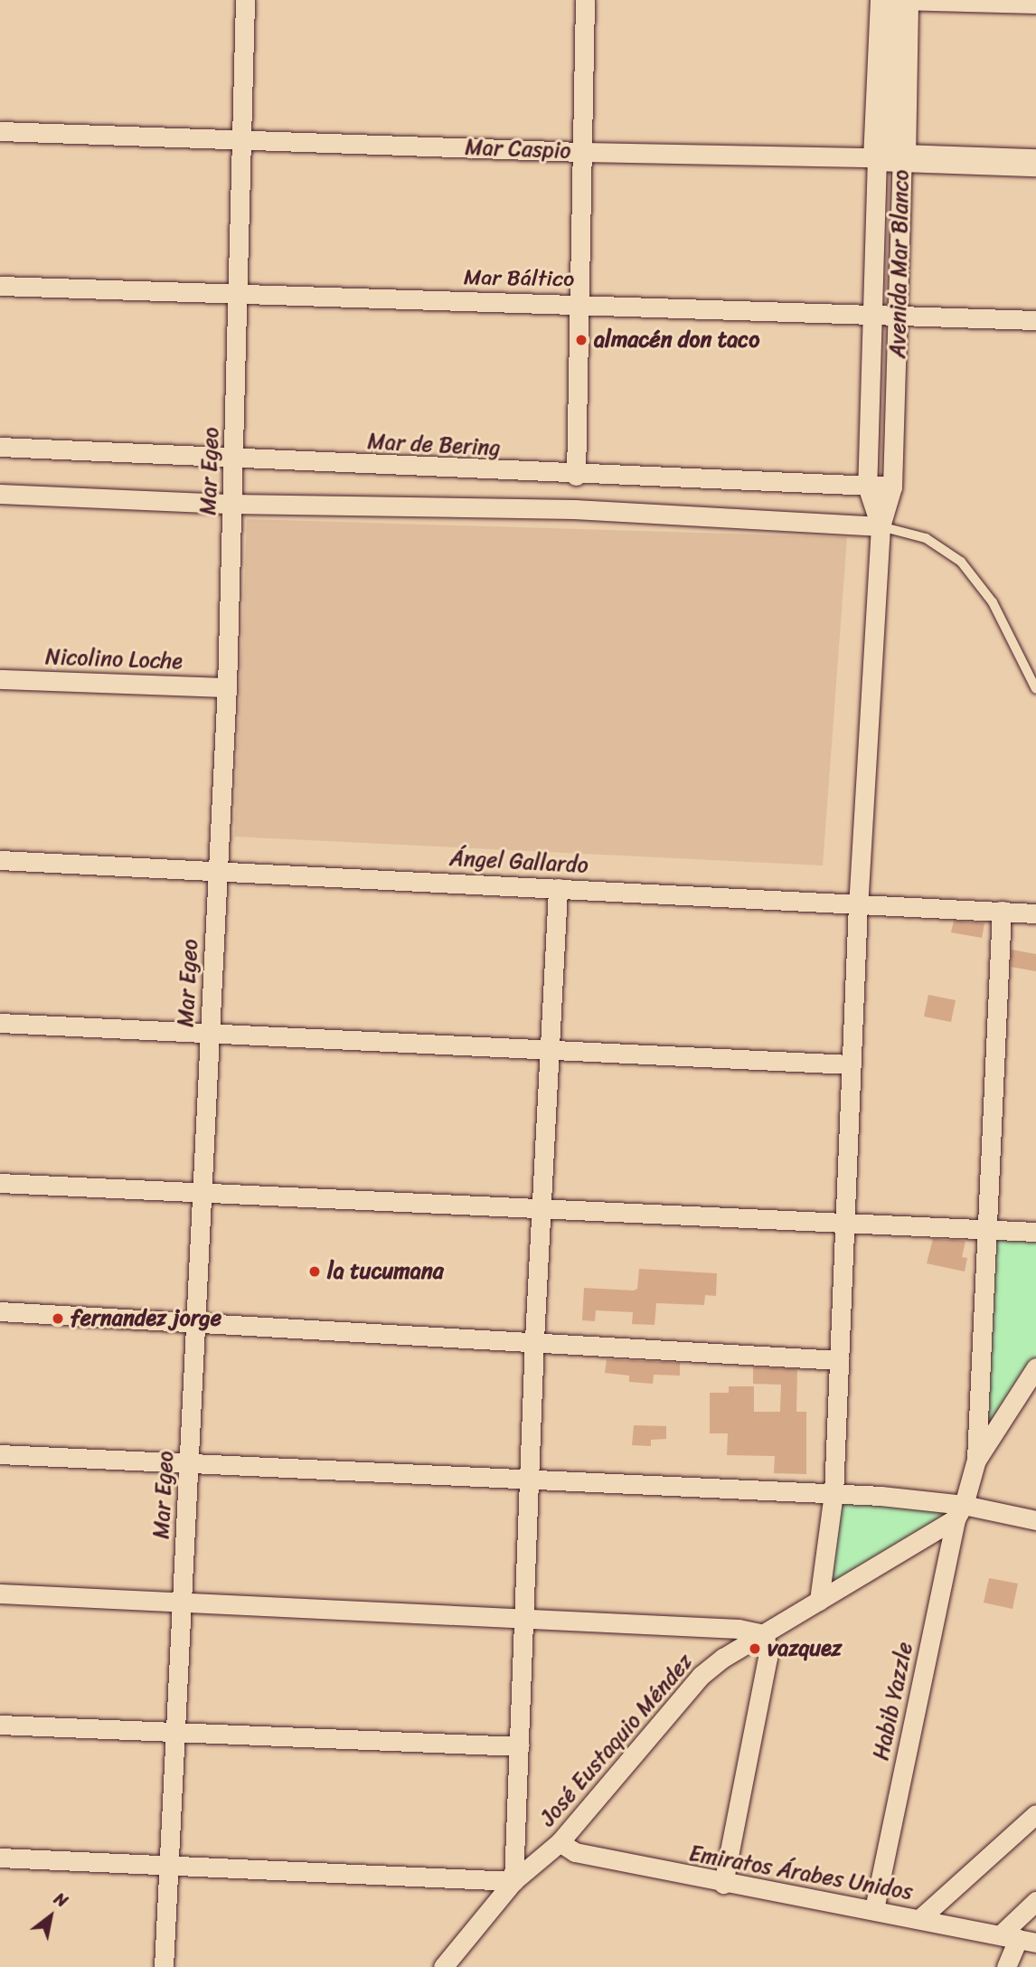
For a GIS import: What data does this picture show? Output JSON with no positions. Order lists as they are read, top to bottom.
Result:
{
  "streets": {
    "street": [
      "Mar Caspio",
      "Avenida Mar Blanco",
      "Mar Báltico",
      "Mar de Bering",
      "Mar Egeo",
      "Nicolino Loche",
      "Ángel Gallardo",
      "Habib Yazzle",
      "José Eustaquio Méndez",
      "Emiratos Árabes Unidos"
    ]
  },
  "crossings": [
    ["Mar Caspio", "Avenida Mar Blanco"],
    ["Mar Caspio", "Mar Egeo"],
    ["Avenida Mar Blanco", "Mar Báltico"],
    ["Avenida Mar Blanco", "Mar de Bering"],
    ["Mar Báltico", "Mar Egeo"],
    ["Mar de Bering", "Mar Egeo"],
    ["Mar Egeo", "Nicolino Loche"],
    ["Mar Egeo", "Ángel Gallardo"],
    ["Habib Yazzle", "José Eustaquio Méndez"],
    ["Habib Yazzle", "Emiratos Árabes Unidos"],
    ["José Eustaquio Méndez", "Emiratos Árabes Unidos"]
  ],
  "places": [
    "almacén don taco",
    "la tucumana",
    "fernandez jorge",
    "vazquez"
  ],
  "north": "top right"
}
